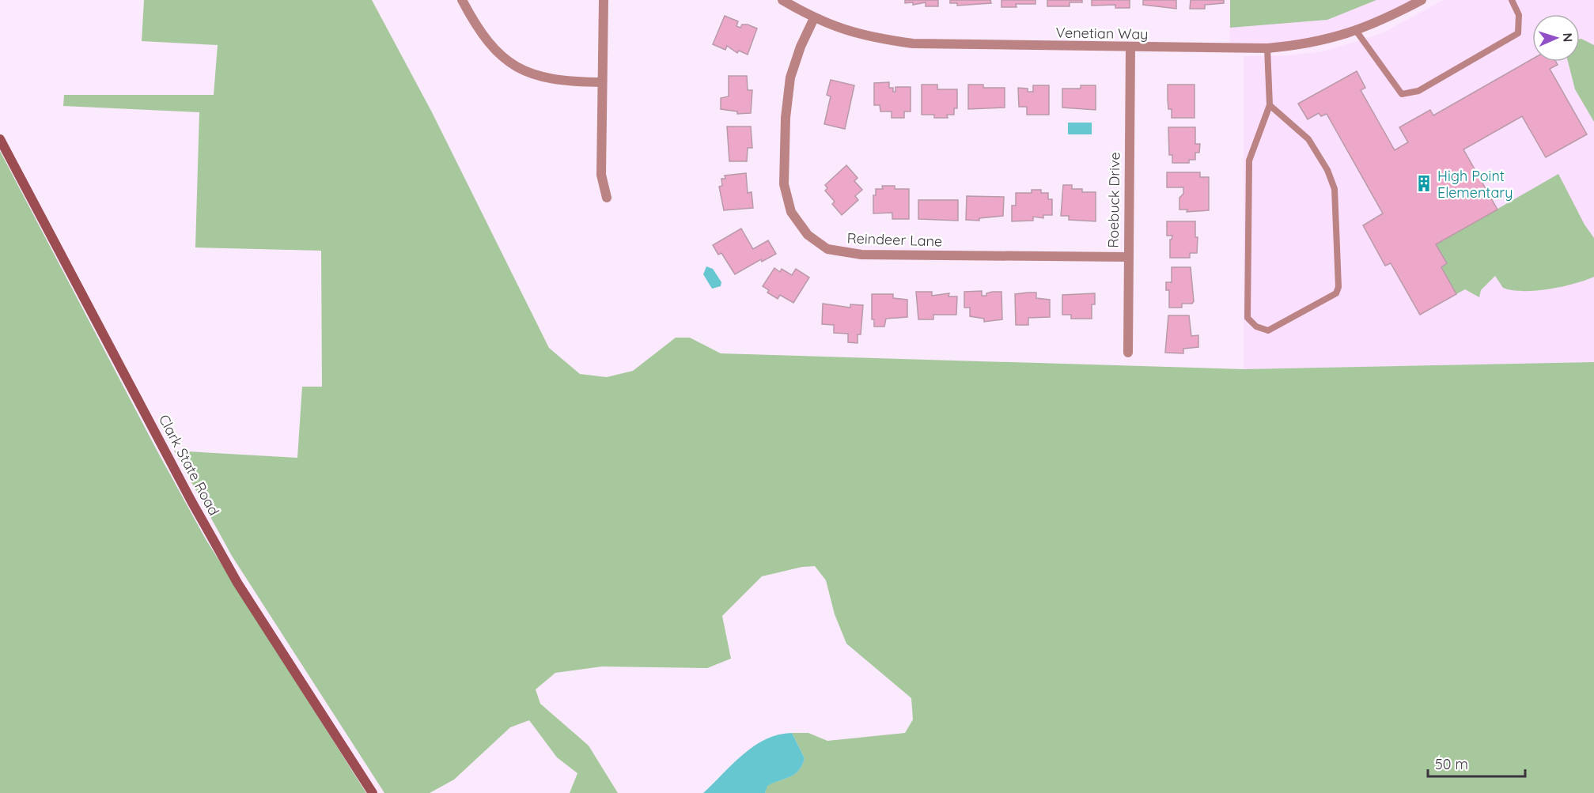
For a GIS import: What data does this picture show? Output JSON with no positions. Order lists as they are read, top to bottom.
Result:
{
  "streets": {
    "main road": ["Clark State Road"],
    "street": ["Venetian Way", "Roebuck Drive", "Reindeer Lane"]
  },
  "crossings": [
    ["Venetian Way", "Roebuck Drive"],
    ["Venetian Way", "Reindeer Lane"],
    ["Roebuck Drive", "Reindeer Lane"]
  ],
  "places": {
    "building": ["High Point Elementary"]
  },
  "scale_bar": "50 m",
  "north": "right"
}
